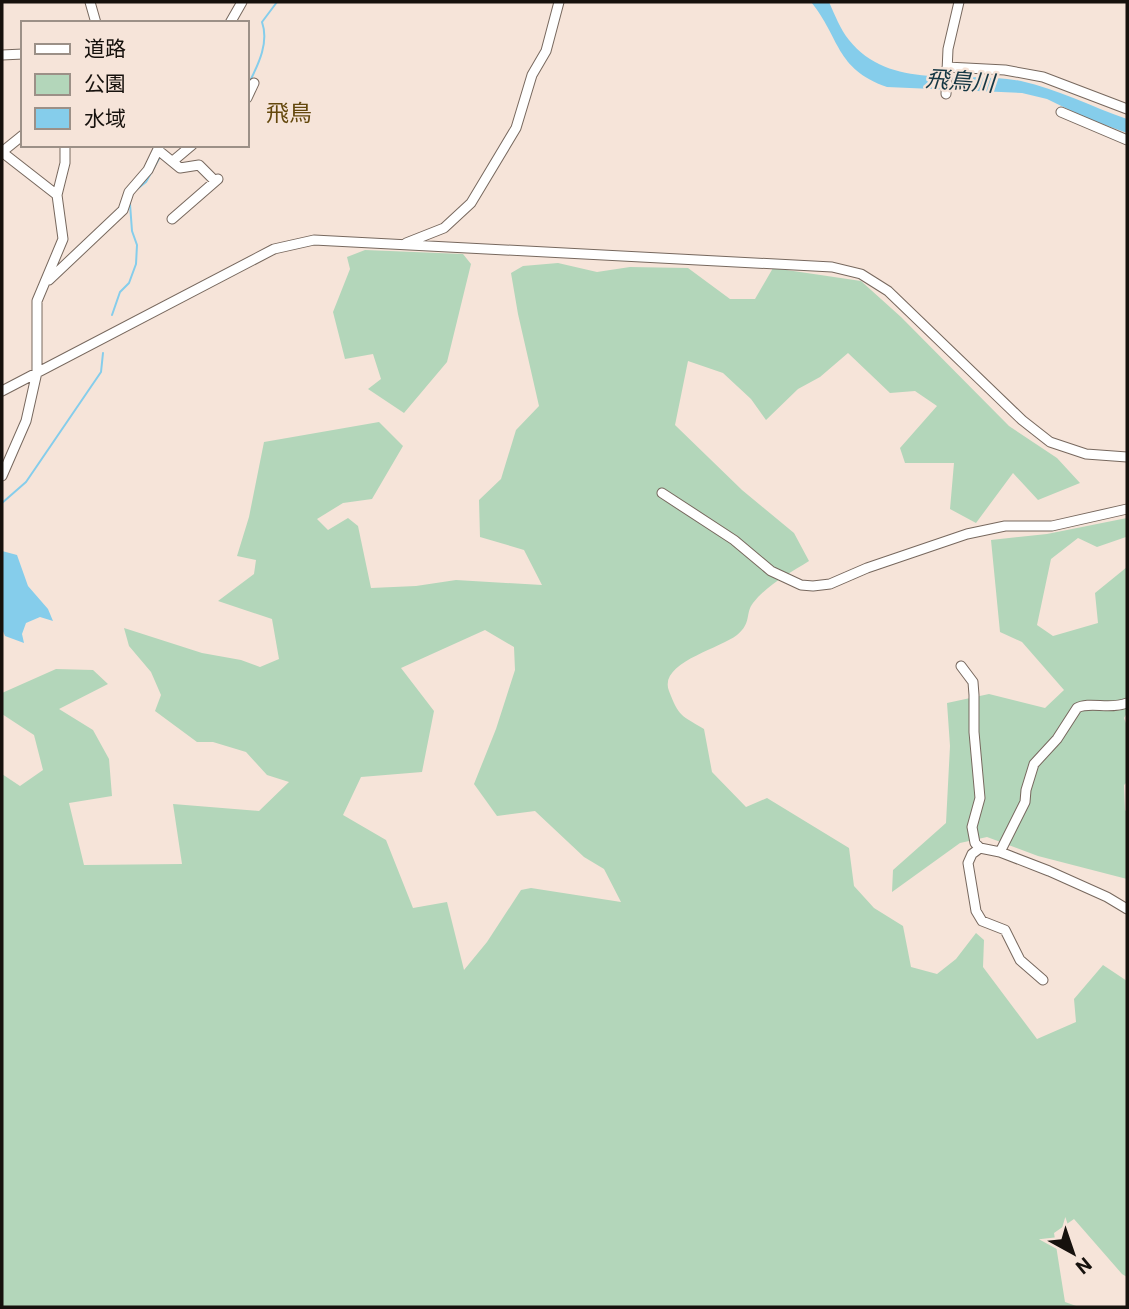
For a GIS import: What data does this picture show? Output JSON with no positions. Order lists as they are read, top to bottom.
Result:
{
  "districts": ["飛鳥"],
  "water": ["飛鳥川"],
  "legend": ["道路", "公園", "水域"],
  "north": "bottom right"
}
